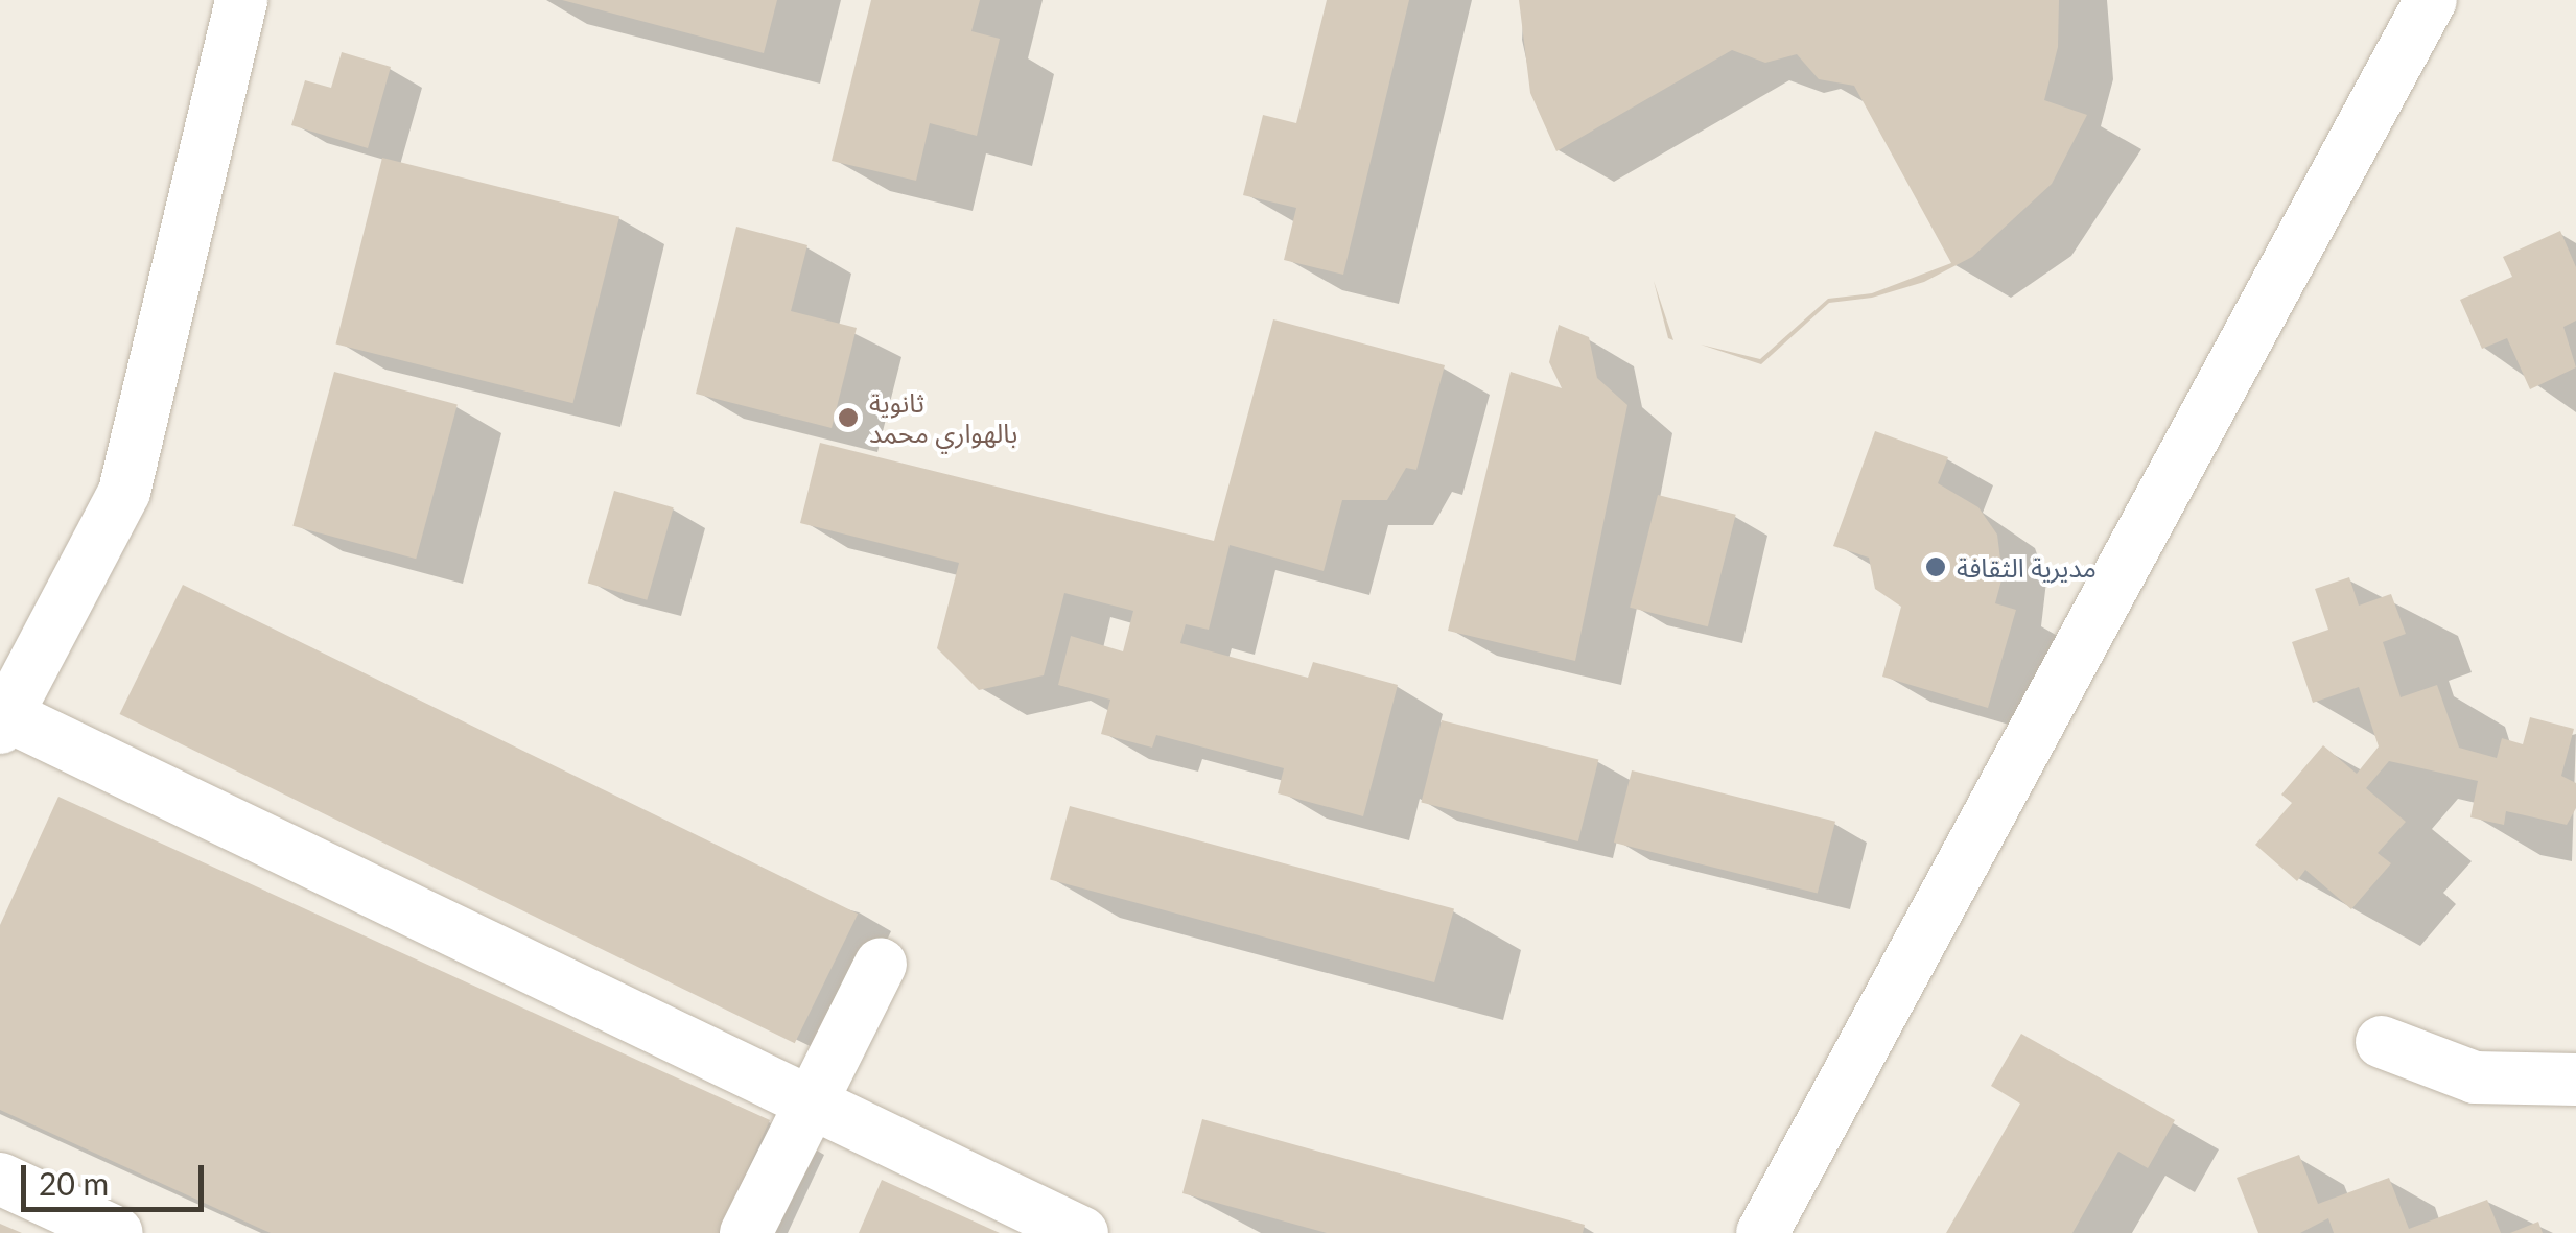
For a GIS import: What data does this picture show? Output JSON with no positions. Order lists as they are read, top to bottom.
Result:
{
  "places": ["ثانوية بالهواري محمد", "مديرية الثقافة"],
  "scale_bar": "20 m"
}
